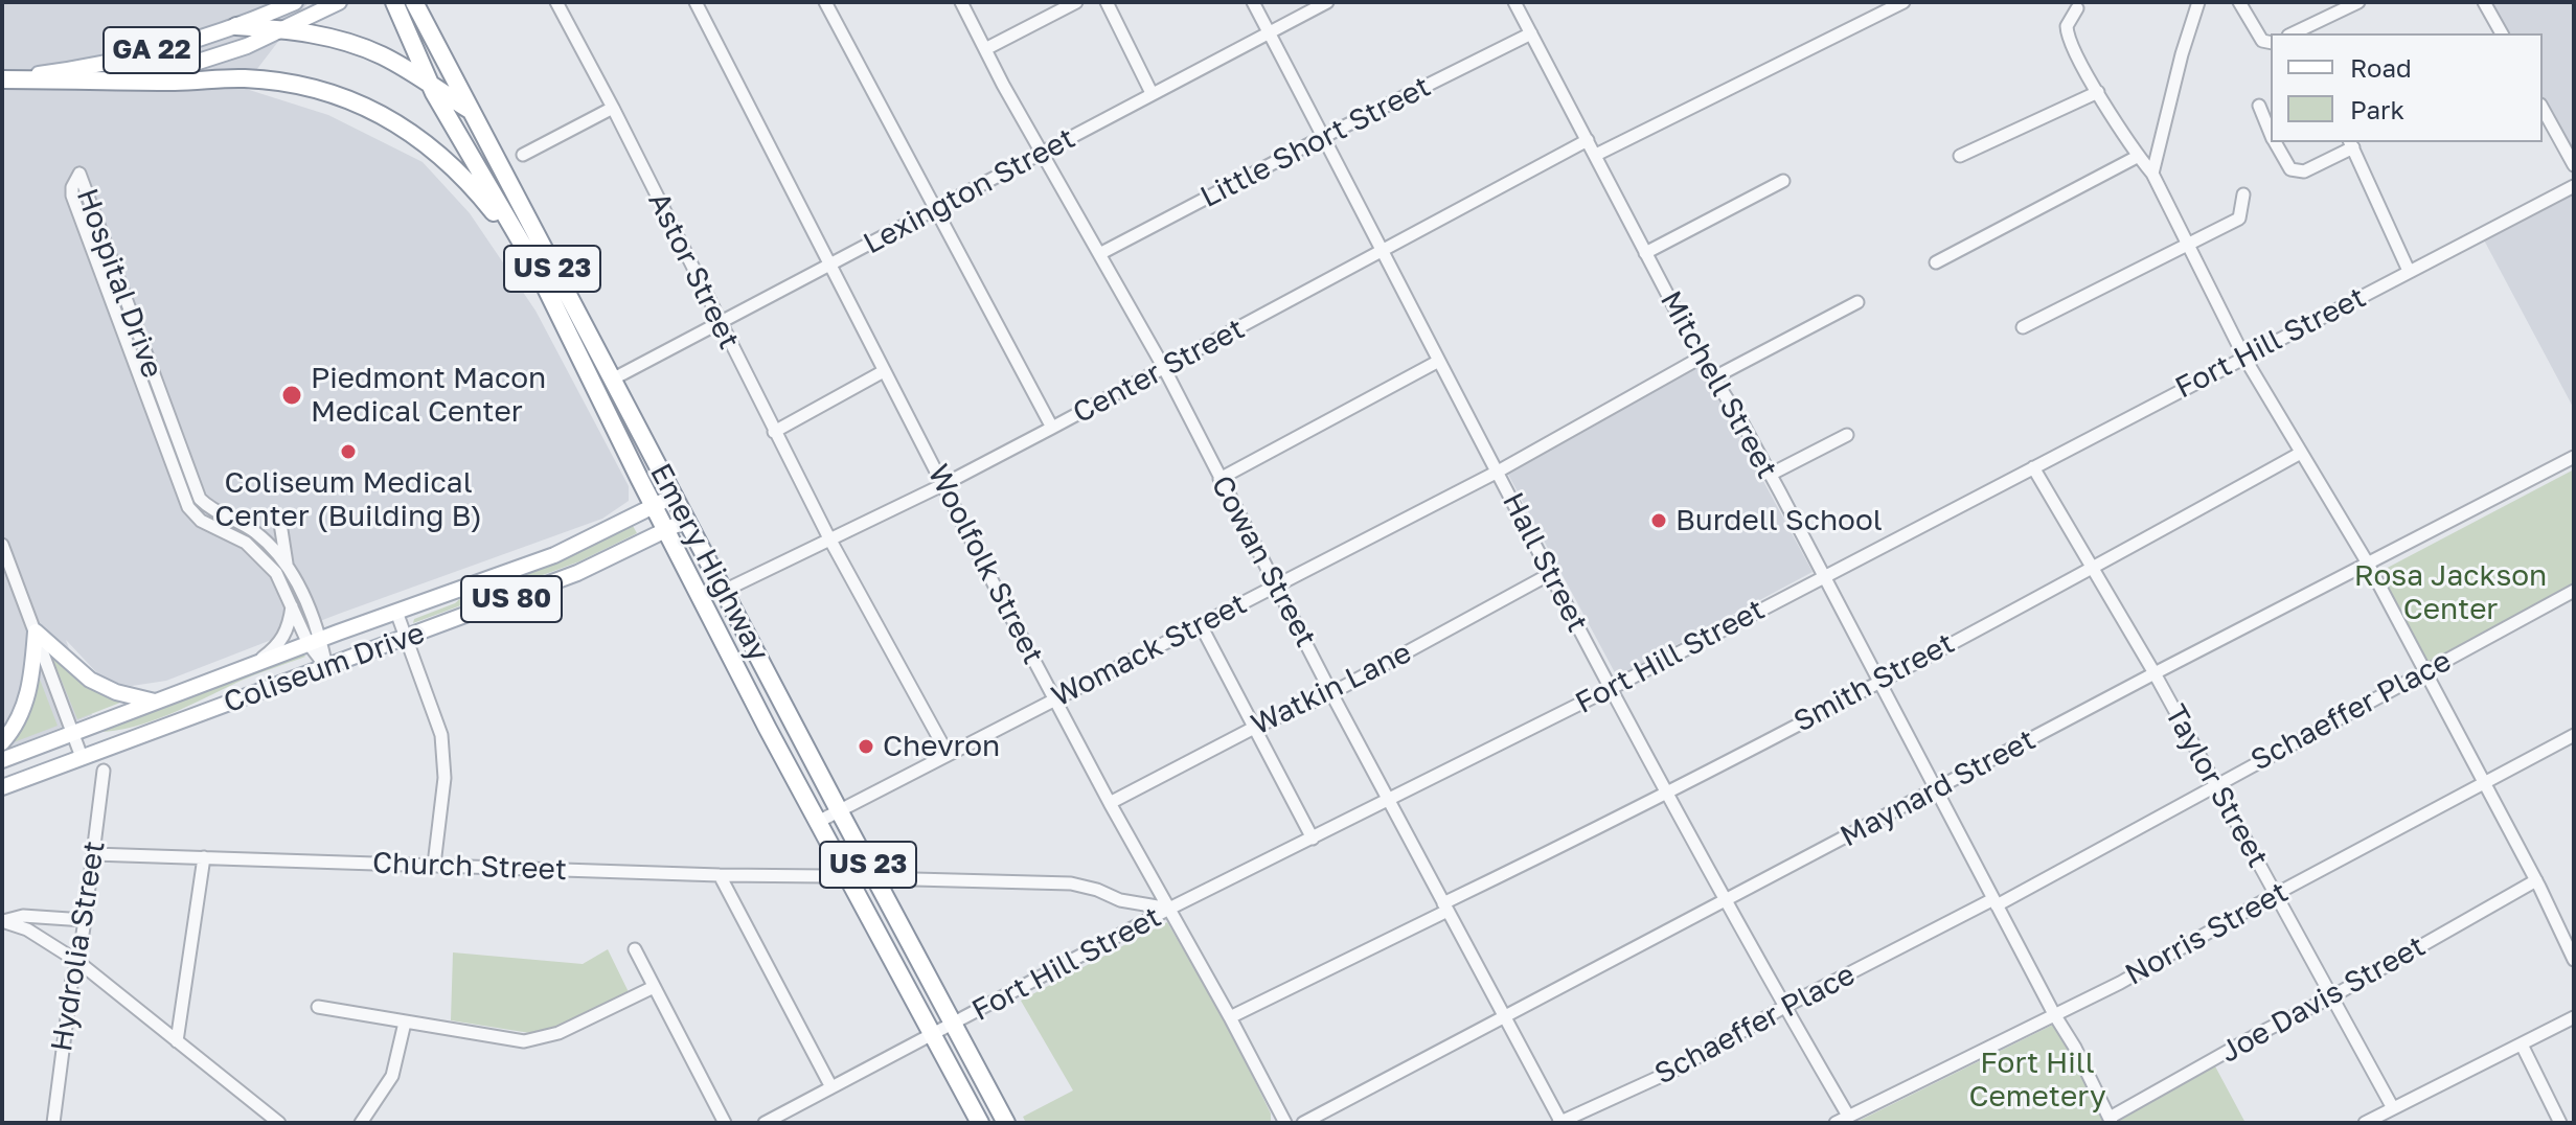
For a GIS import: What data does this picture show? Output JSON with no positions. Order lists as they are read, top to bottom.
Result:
{
  "streets": {
    "highway": ["US 23", "Emery Highway"],
    "main road": ["GA 22", "US 80", "Coliseum Drive"],
    "street": [
      "Little Short Street",
      "Lexington Street",
      "Astor Street",
      "Hospital Drive",
      "Fort Hill Street",
      "Center Street",
      "Mitchell Street",
      "Cowan Street",
      "Hall Street",
      "Woolfolk Street",
      "Womack Street",
      "Smith Street",
      "Watkin Lane",
      "Schaeffer Place",
      "Taylor Street",
      "Maynard Street",
      "Church Street",
      "Norris Street",
      "Hydrolia Street",
      "Joe Davis Street"
    ]
  },
  "crossings": [
    ["Little Short Street", "Mitchell Street"],
    ["Little Short Street", "Cowan Street"],
    ["Little Short Street", "Hall Street"],
    ["Lexington Street", "Astor Street"],
    ["Lexington Street", "Cowan Street"],
    ["Lexington Street", "Emery Highway"],
    ["Lexington Street", "Hall Street"],
    ["Lexington Street", "Woolfolk Street"],
    ["Astor Street", "Center Street"],
    ["Astor Street", "Womack Street"],
    ["Hospital Drive", "Coliseum Drive"],
    ["Fort Hill Street", "Mitchell Street"],
    ["Fort Hill Street", "Cowan Street"],
    ["Fort Hill Street", "Emery Highway"],
    ["Fort Hill Street", "Hall Street"],
    ["Fort Hill Street", "Woolfolk Street"],
    ["Fort Hill Street", "Taylor Street"],
    ["Center Street", "Mitchell Street"],
    ["Center Street", "Cowan Street"],
    ["Center Street", "Emery Highway"],
    ["Center Street", "Hall Street"],
    ["Center Street", "Woolfolk Street"],
    ["Mitchell Street", "Womack Street"],
    ["Mitchell Street", "Smith Street"],
    ["Mitchell Street", "Schaeffer Place"],
    ["Mitchell Street", "Maynard Street"],
    ["Mitchell Street", "Norris Street"],
    ["Mitchell Street", "Joe Davis Street"],
    ["Cowan Street", "Womack Street"],
    ["Cowan Street", "Smith Street"],
    ["Cowan Street", "Watkin Lane"],
    ["Cowan Street", "Schaeffer Place"],
    ["Cowan Street", "Maynard Street"],
    ["Emery Highway", "Womack Street"],
    ["Emery Highway", "Coliseum Drive"],
    ["Emery Highway", "Church Street"],
    ["Hall Street", "Womack Street"],
    ["Hall Street", "Smith Street"],
    ["Hall Street", "Watkin Lane"],
    ["Hall Street", "Schaeffer Place"],
    ["Hall Street", "Maynard Street"],
    ["Hall Street", "Norris Street"],
    ["Woolfolk Street", "Womack Street"],
    ["Woolfolk Street", "Smith Street"],
    ["Woolfolk Street", "Watkin Lane"],
    ["Smith Street", "Taylor Street"],
    ["Schaeffer Place", "Taylor Street"],
    ["Taylor Street", "Maynard Street"],
    ["Taylor Street", "Norris Street"],
    ["Taylor Street", "Joe Davis Street"],
    ["Church Street", "Hydrolia Street"]
  ],
  "parks": ["Rosa Jackson Center", "Fort Hill Cemetery"],
  "places": [
    "Piedmont Macon Medical Center",
    "Coliseum Medical Center (Building B)",
    "Burdell School",
    "Chevron"
  ],
  "legend": ["Road", "Park"]
}
